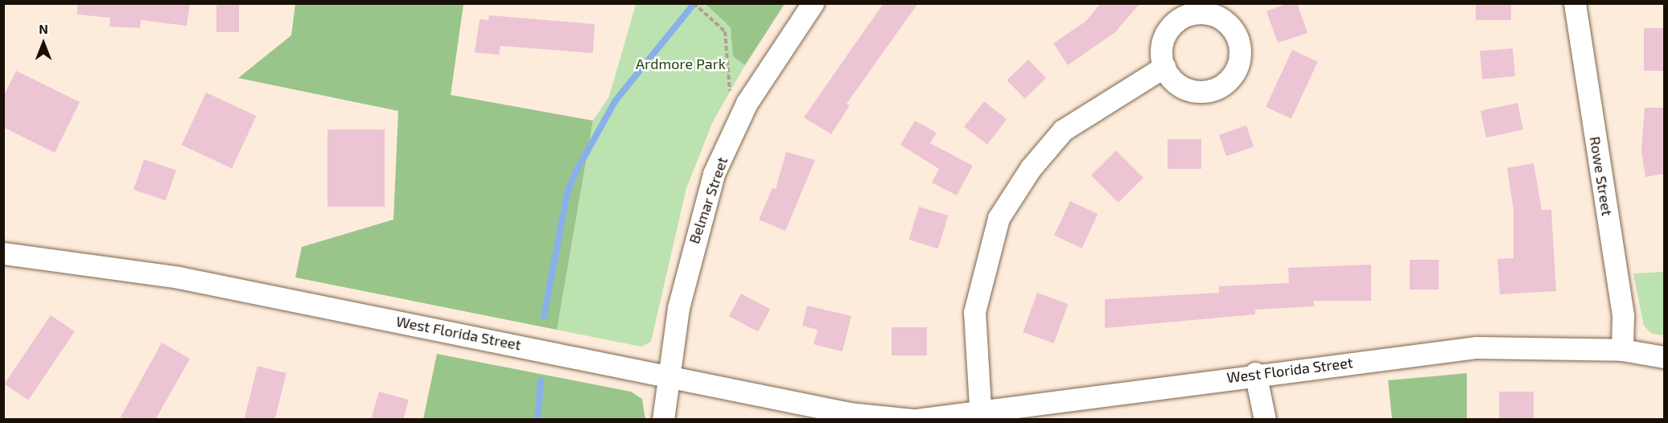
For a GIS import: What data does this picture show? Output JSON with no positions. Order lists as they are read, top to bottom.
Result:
{
  "streets": {
    "street": ["Rowe Street", "Belmar Street", "West Florida Street"]
  },
  "crossings": [
    ["Rowe Street", "West Florida Street"],
    ["Belmar Street", "West Florida Street"]
  ],
  "parks": ["Ardmore Park"],
  "north": "top"
}
